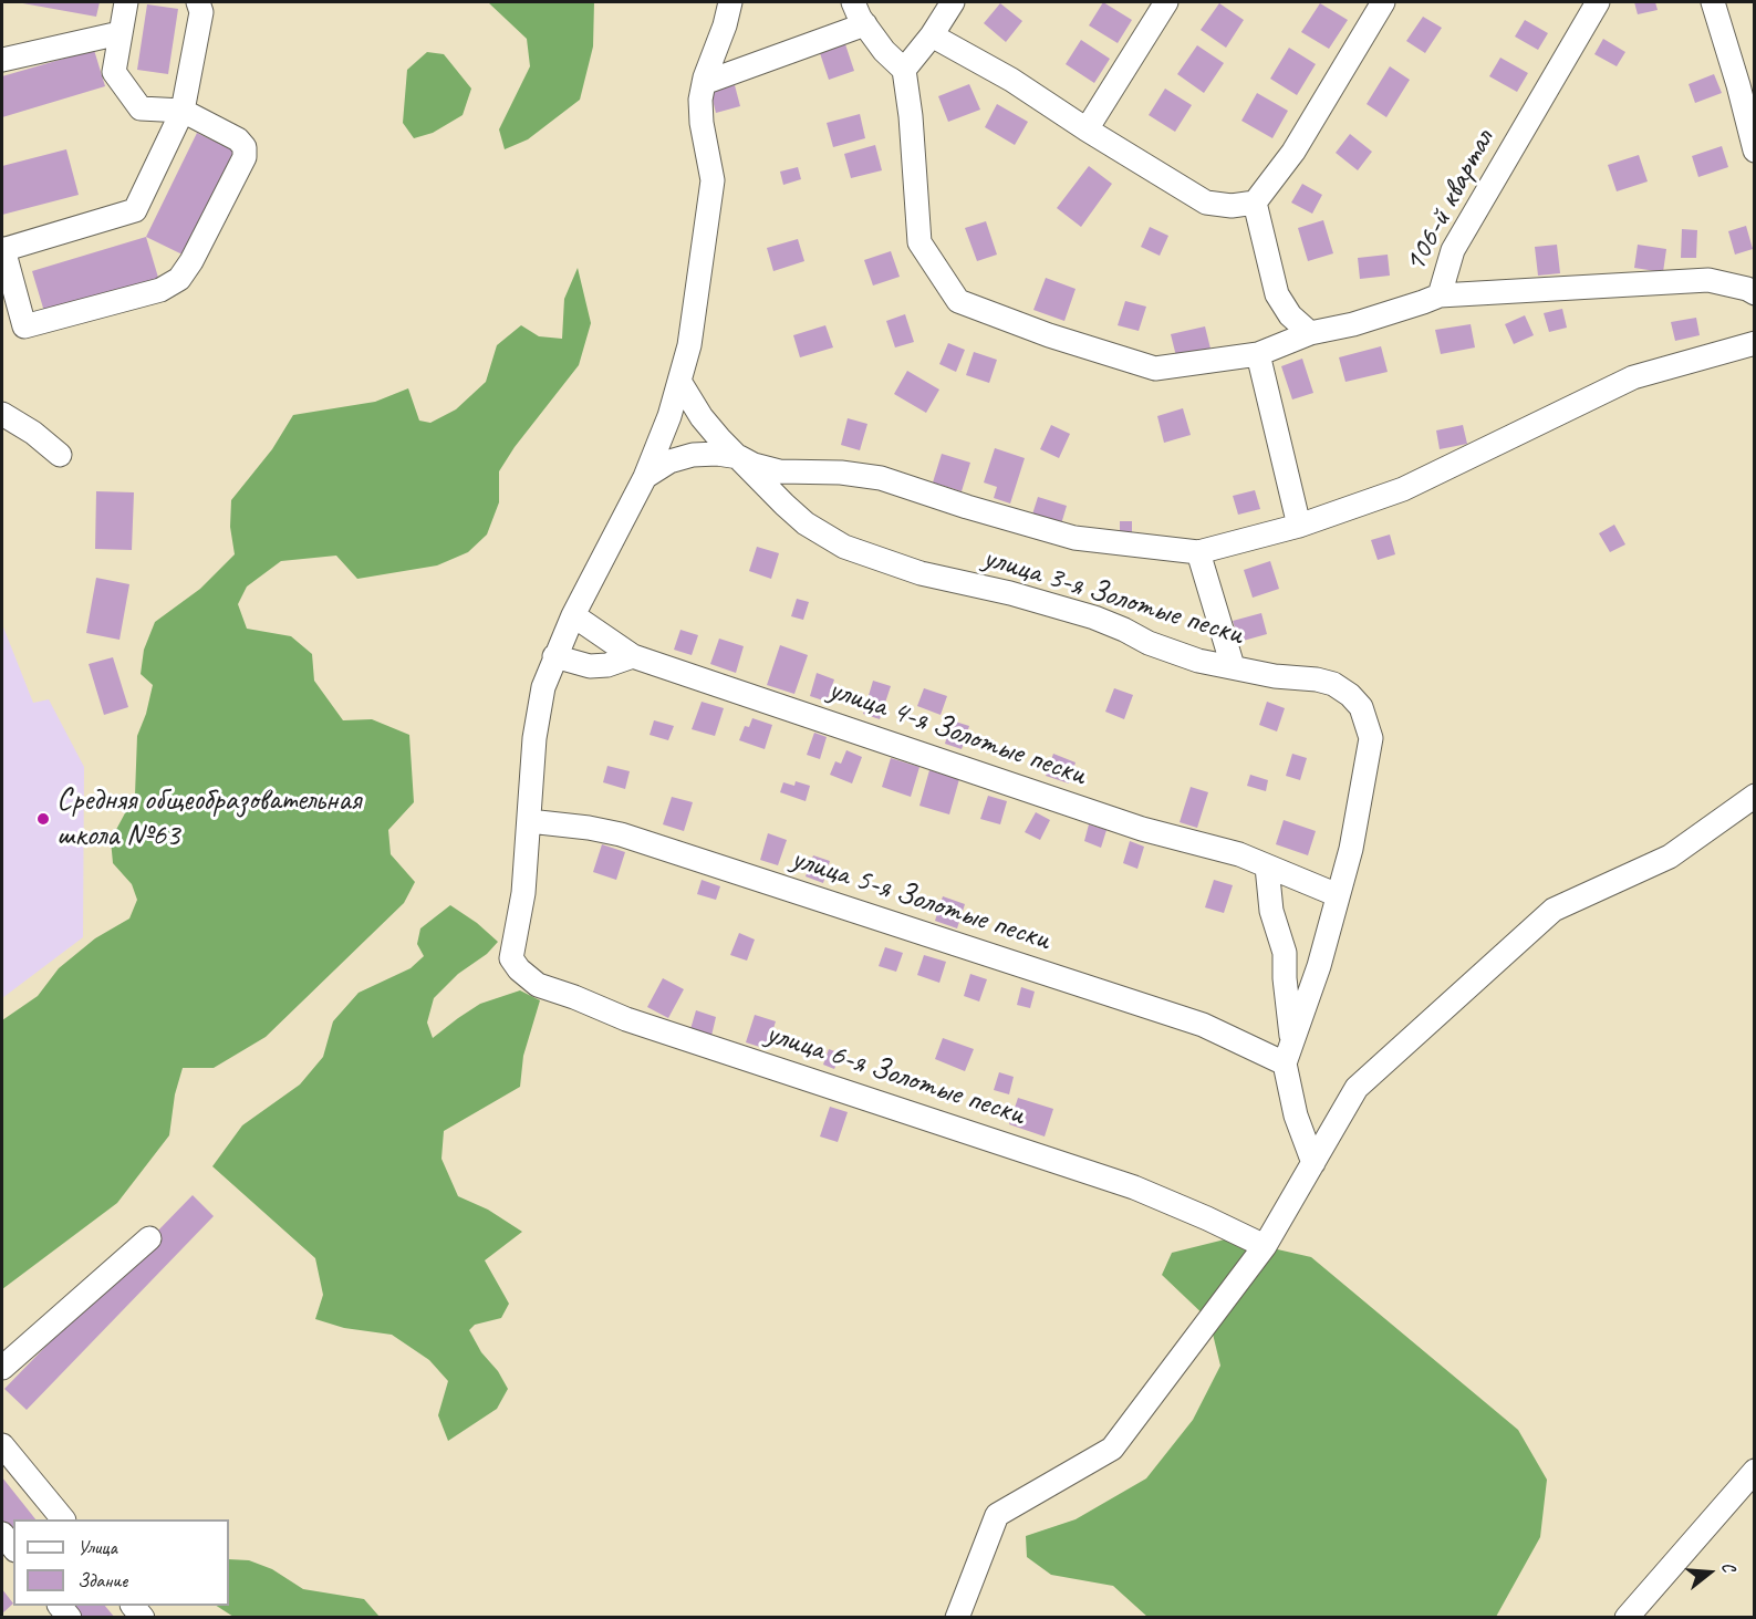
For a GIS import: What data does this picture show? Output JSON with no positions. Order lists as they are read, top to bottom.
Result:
{
  "streets": {
    "street": [
      "106-й квартал",
      "улица 3-я Золотые пески",
      "улица 4-я Золотые пески",
      "улица 5-я Золотые пески",
      "улица 6-я Золотые пески"
    ]
  },
  "crossings": [
    ["улица 3-я Золотые пески", "улица 4-я Золотые пески"],
    ["улица 3-я Золотые пески", "улица 5-я Золотые пески"],
    ["улица 5-я Золотые пески", "улица 6-я Золотые пески"]
  ],
  "places": ["Средняя общеобразовательная школа №63"],
  "legend": ["Улица", "Здание"],
  "north": "right"
}
